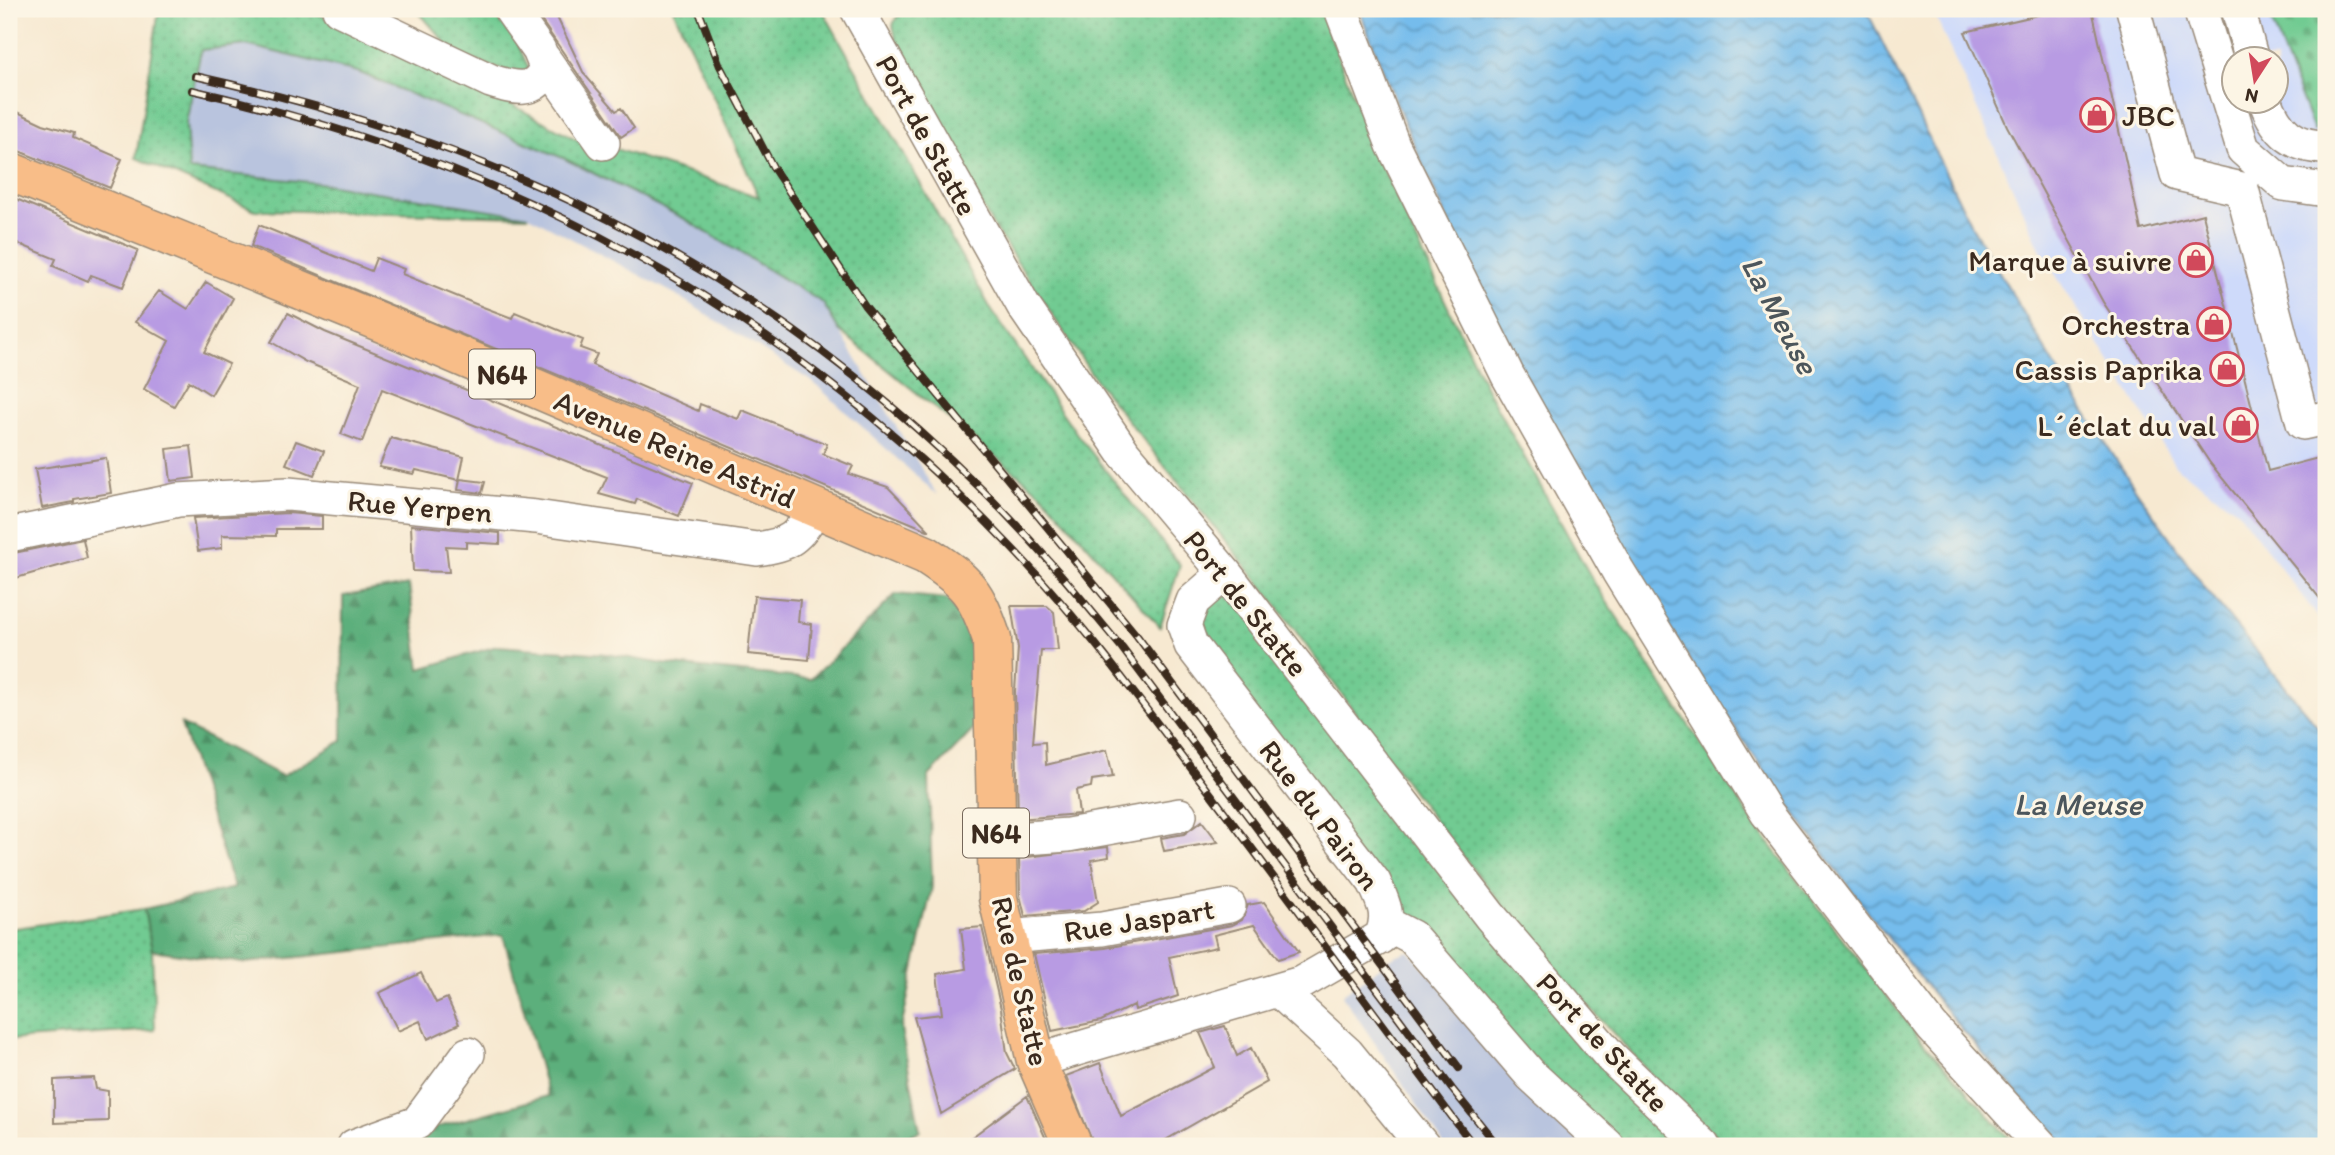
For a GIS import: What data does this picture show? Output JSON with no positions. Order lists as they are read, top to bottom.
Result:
{
  "streets": {
    "main road": ["N64", "Avenue Reine Astrid", "Rue de Statte"],
    "street": [
      "Port de Statte",
      "Rue Yerpen",
      "Rue du Pairon",
      "Rue Jaspart"
    ]
  },
  "crossings": [
    ["Port de Statte", "Rue du Pairon"],
    ["Avenue Reine Astrid", "Rue Yerpen"],
    ["Avenue Reine Astrid", "Rue de Statte"],
    ["Rue du Pairon", "Rue de Statte"],
    ["Rue Jaspart", "Rue de Statte"]
  ],
  "water": ["La Meuse"],
  "places": {
    "shop": [
      "JBC",
      "Marque à suivre",
      "Orchestra",
      "Cassis Paprika",
      "L´éclat du val"
    ]
  },
  "north": "bottom"
}
